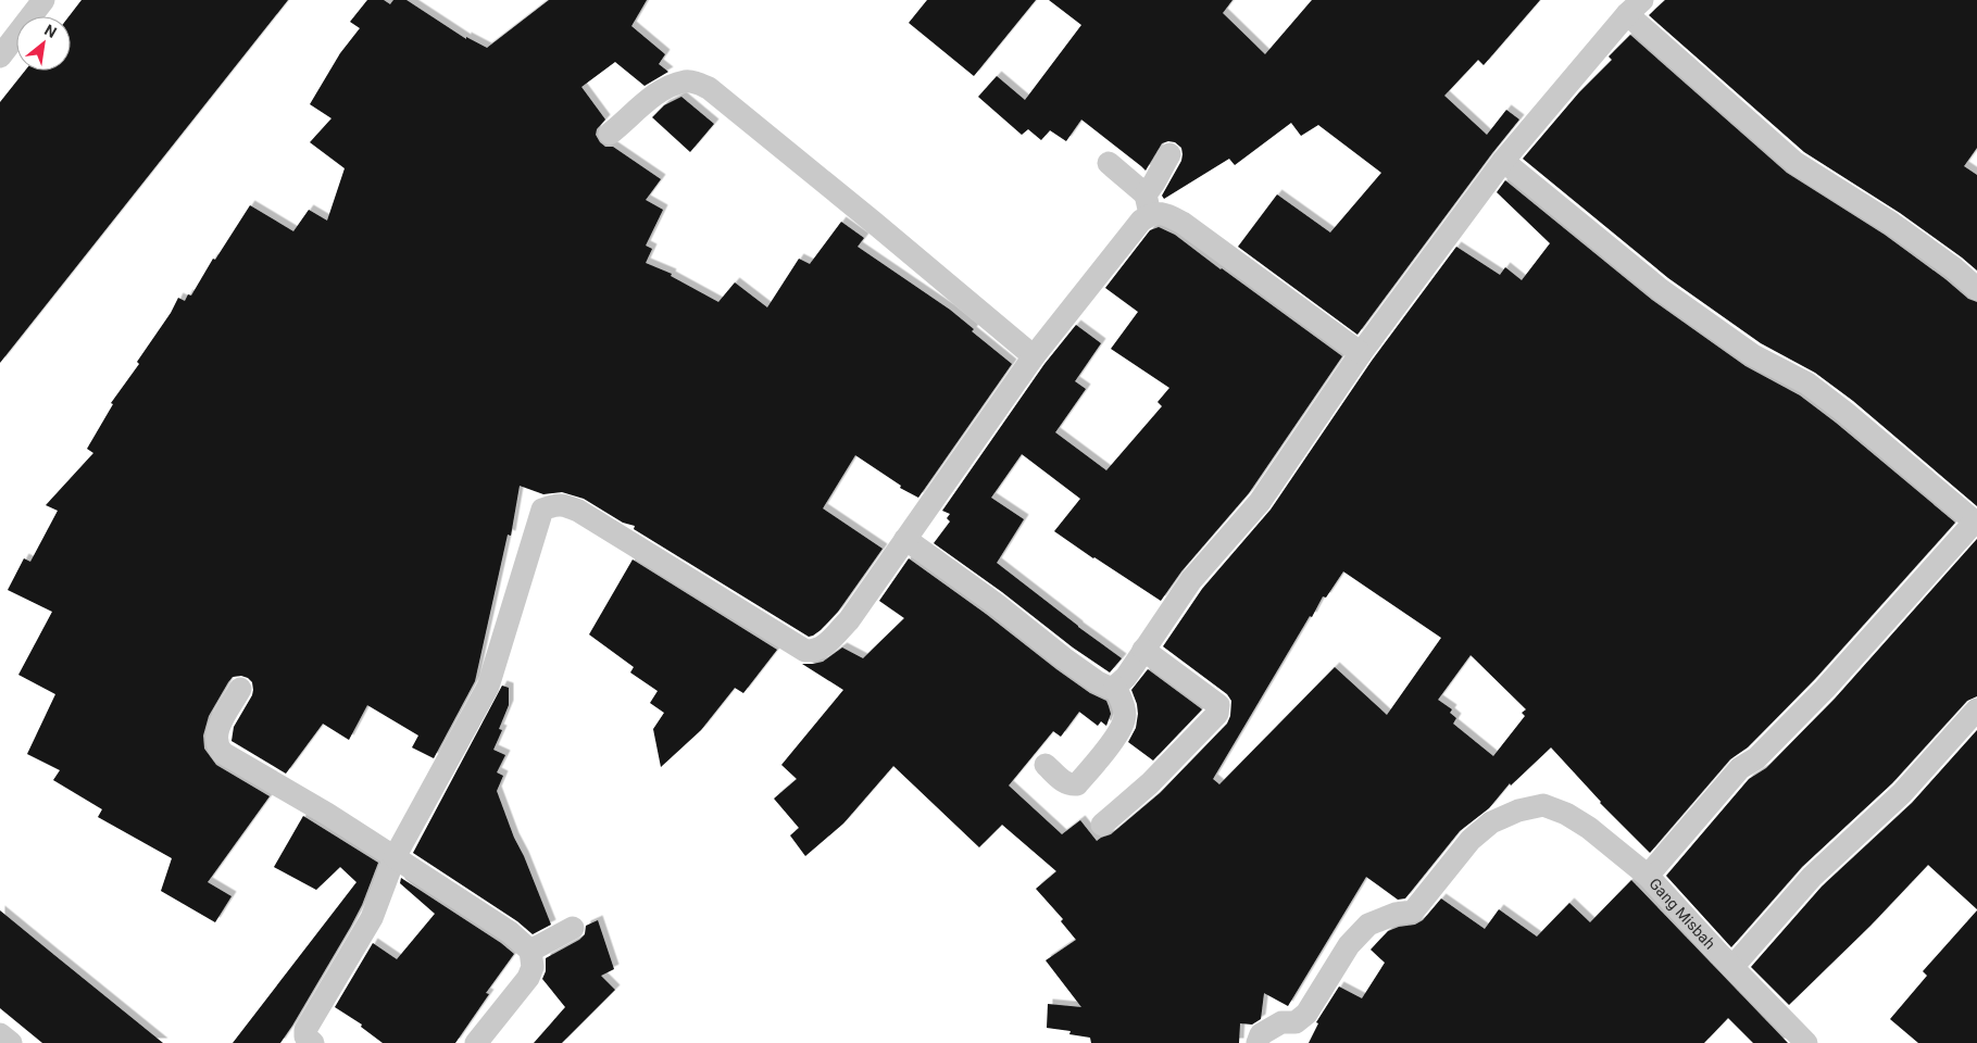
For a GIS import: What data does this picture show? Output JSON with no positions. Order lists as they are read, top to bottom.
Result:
{
  "streets": {
    "street": ["Gang Misbah"]
  },
  "north": "top right"
}
